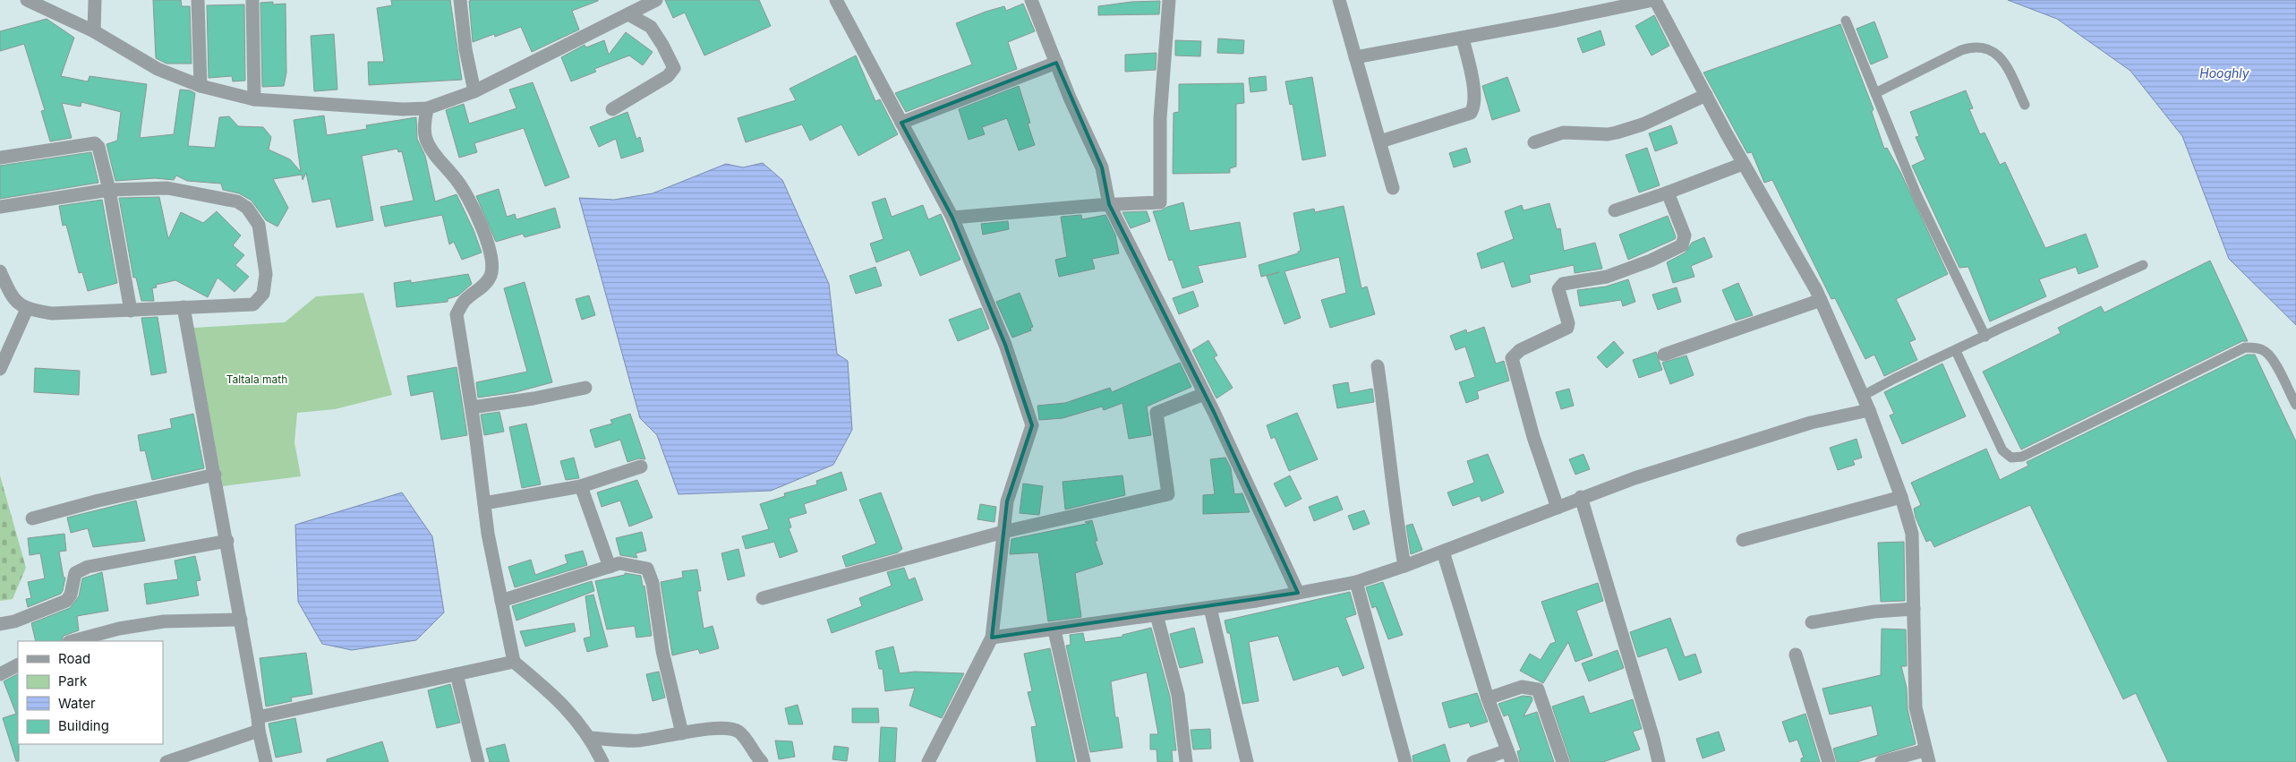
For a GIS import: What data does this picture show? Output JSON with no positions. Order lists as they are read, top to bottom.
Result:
{
  "water": ["Hooghly"],
  "parks": ["Taltala math"],
  "legend": [
    "Road",
    "Park",
    "Water",
    "Building"
  ]
}
